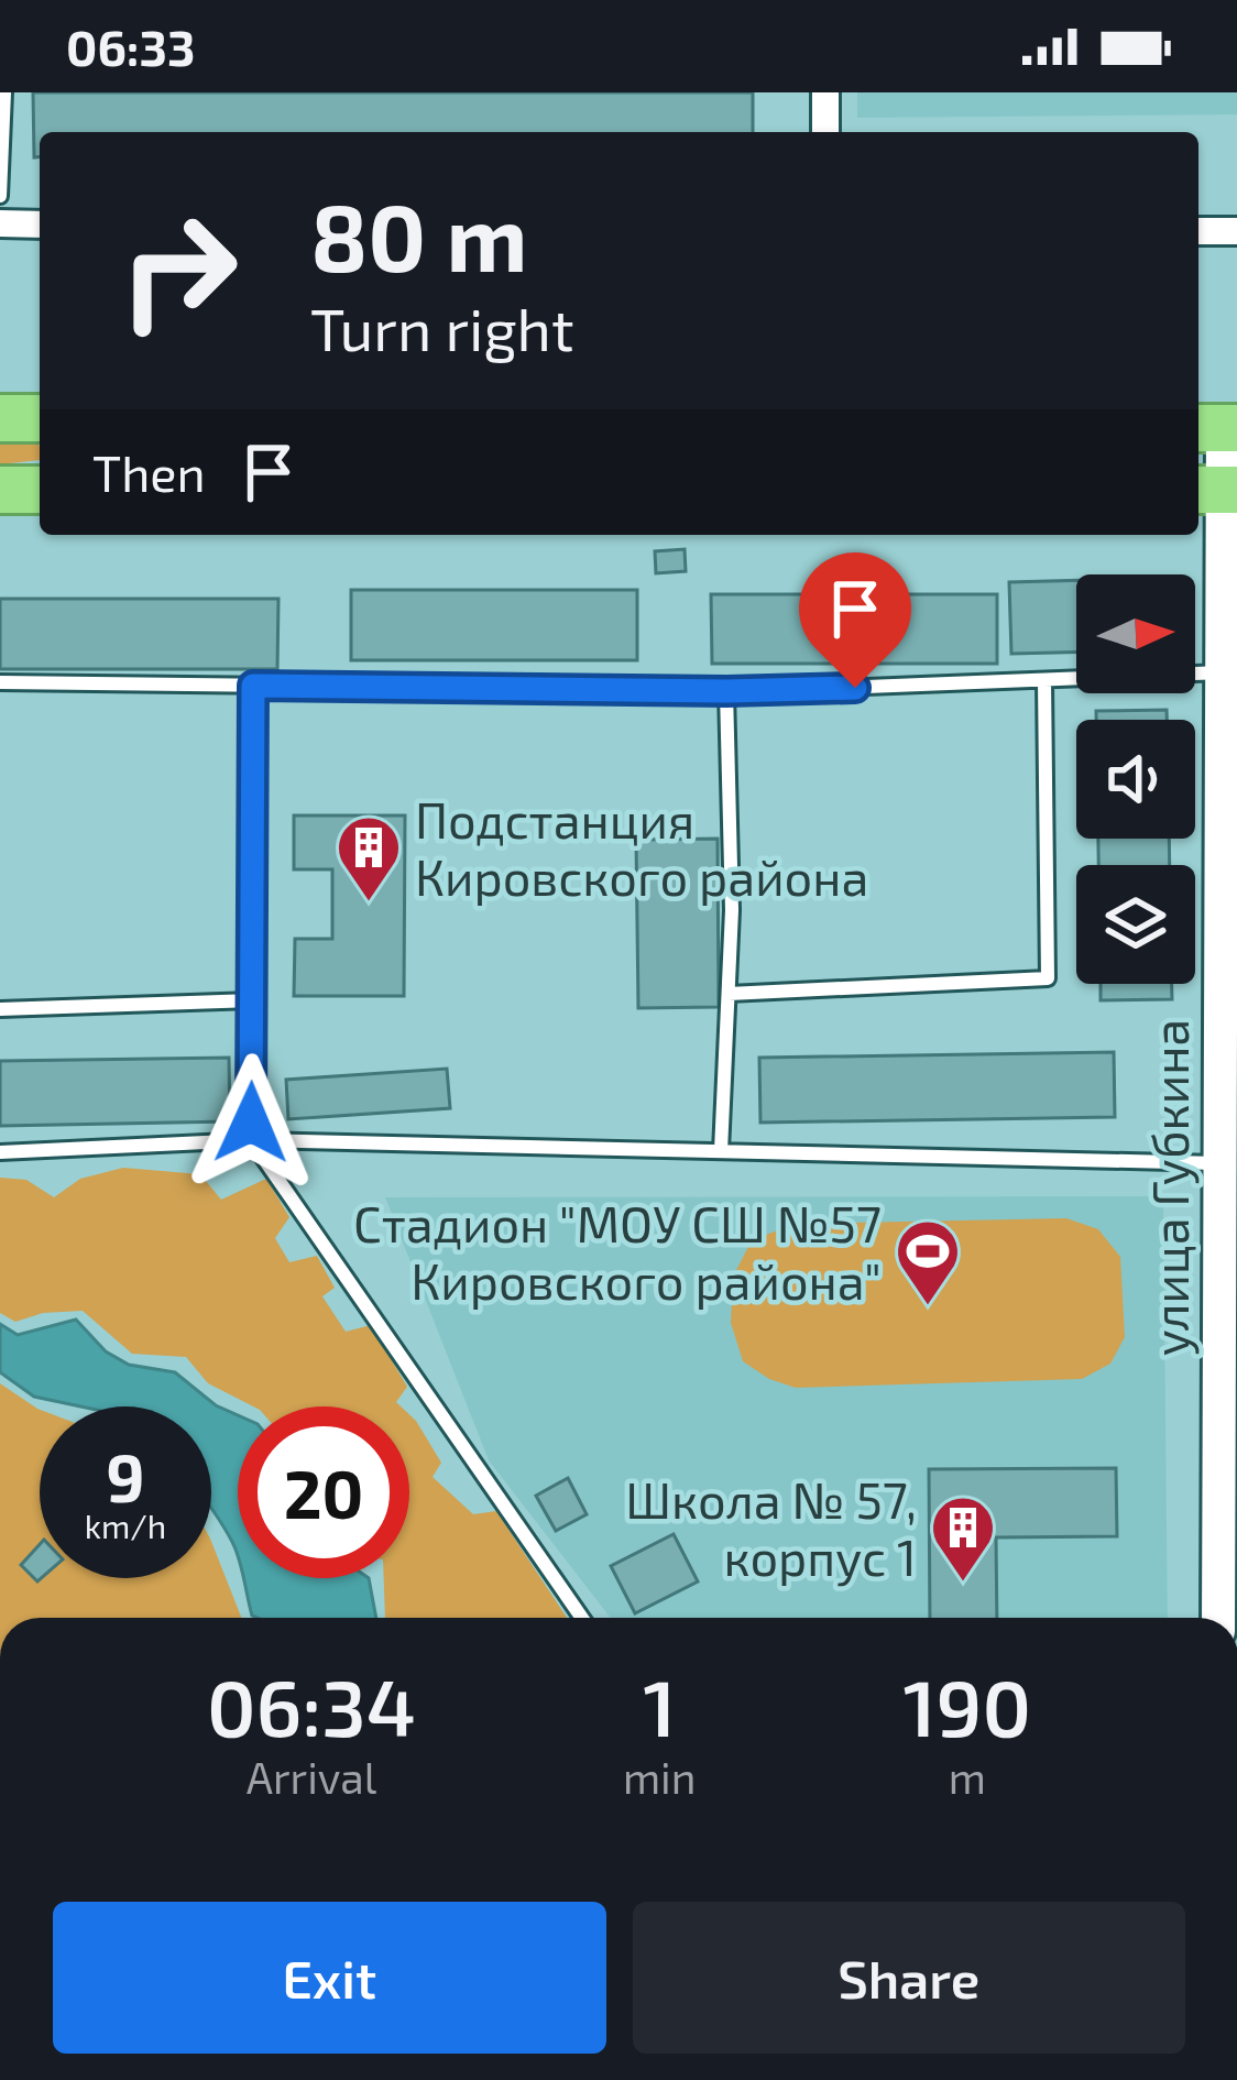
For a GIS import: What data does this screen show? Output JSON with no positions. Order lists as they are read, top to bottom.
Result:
{
  "streets": {
    "street": ["улица Губкина"]
  },
  "places": {
    "building": ["Подстанция Кировского района", "Школа № 57, корпус 1"],
    "sports": ["Стадион \"МОУ СШ №57 Кировского района\""]
  },
  "north": "right",
  "page": {
    "status": "06:33",
    "turn": ["80 m", "Turn right"],
    "then": "Then",
    "speed": "9 km/h",
    "limit": "20",
    "eta": [
      "06:34",
      "Arrival",
      "1",
      "min",
      "190",
      "m"
    ],
    "buttons": ["Exit", "Share"]
  }
}
